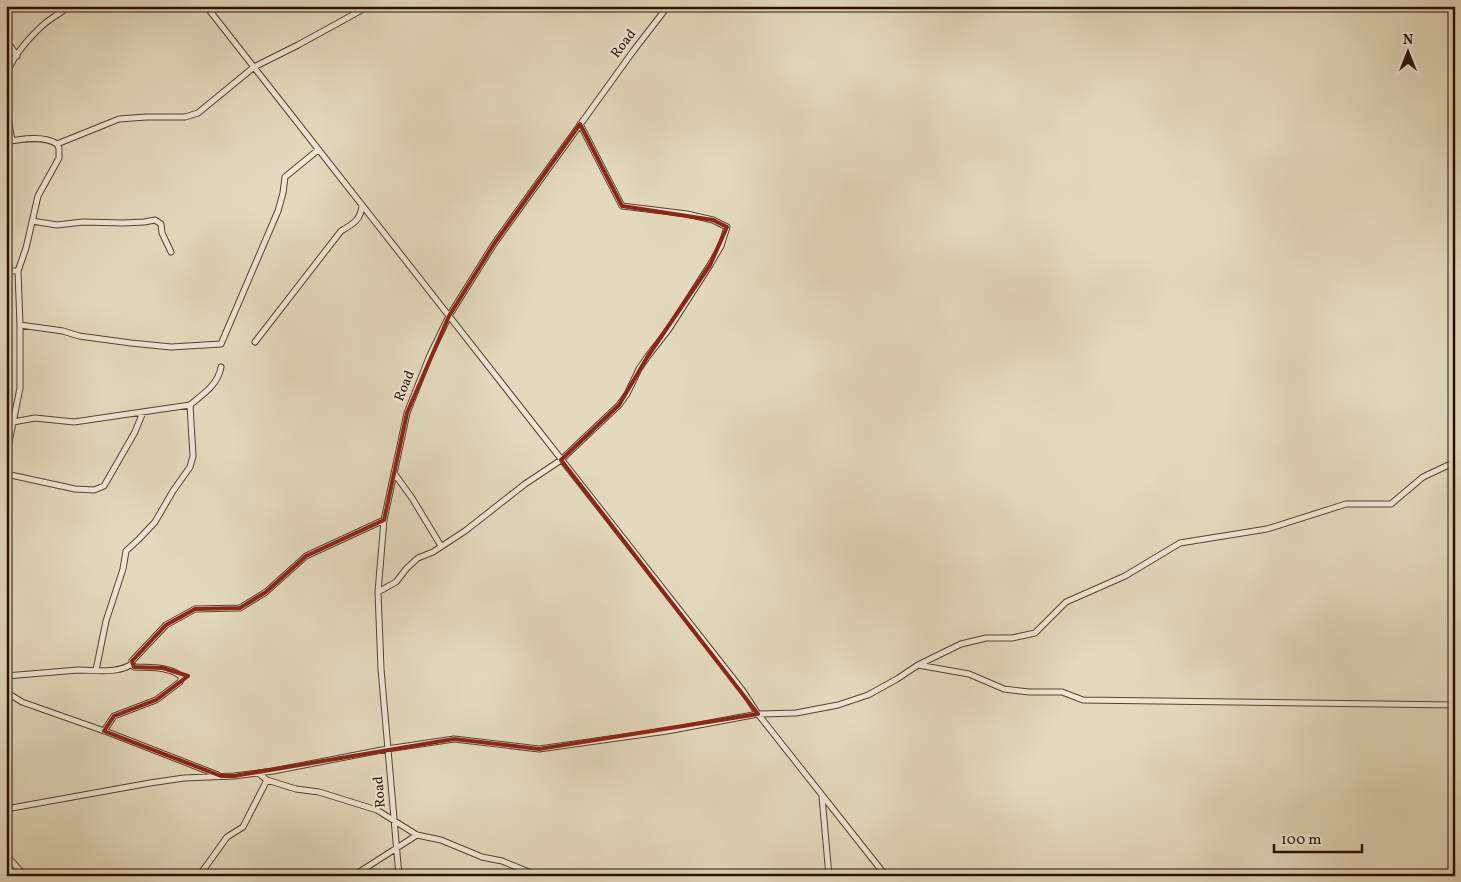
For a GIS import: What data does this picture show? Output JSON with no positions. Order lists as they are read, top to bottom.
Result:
{
  "streets": {
    "street": ["Road"]
  },
  "scale_bar": "100 m",
  "north": "top"
}
